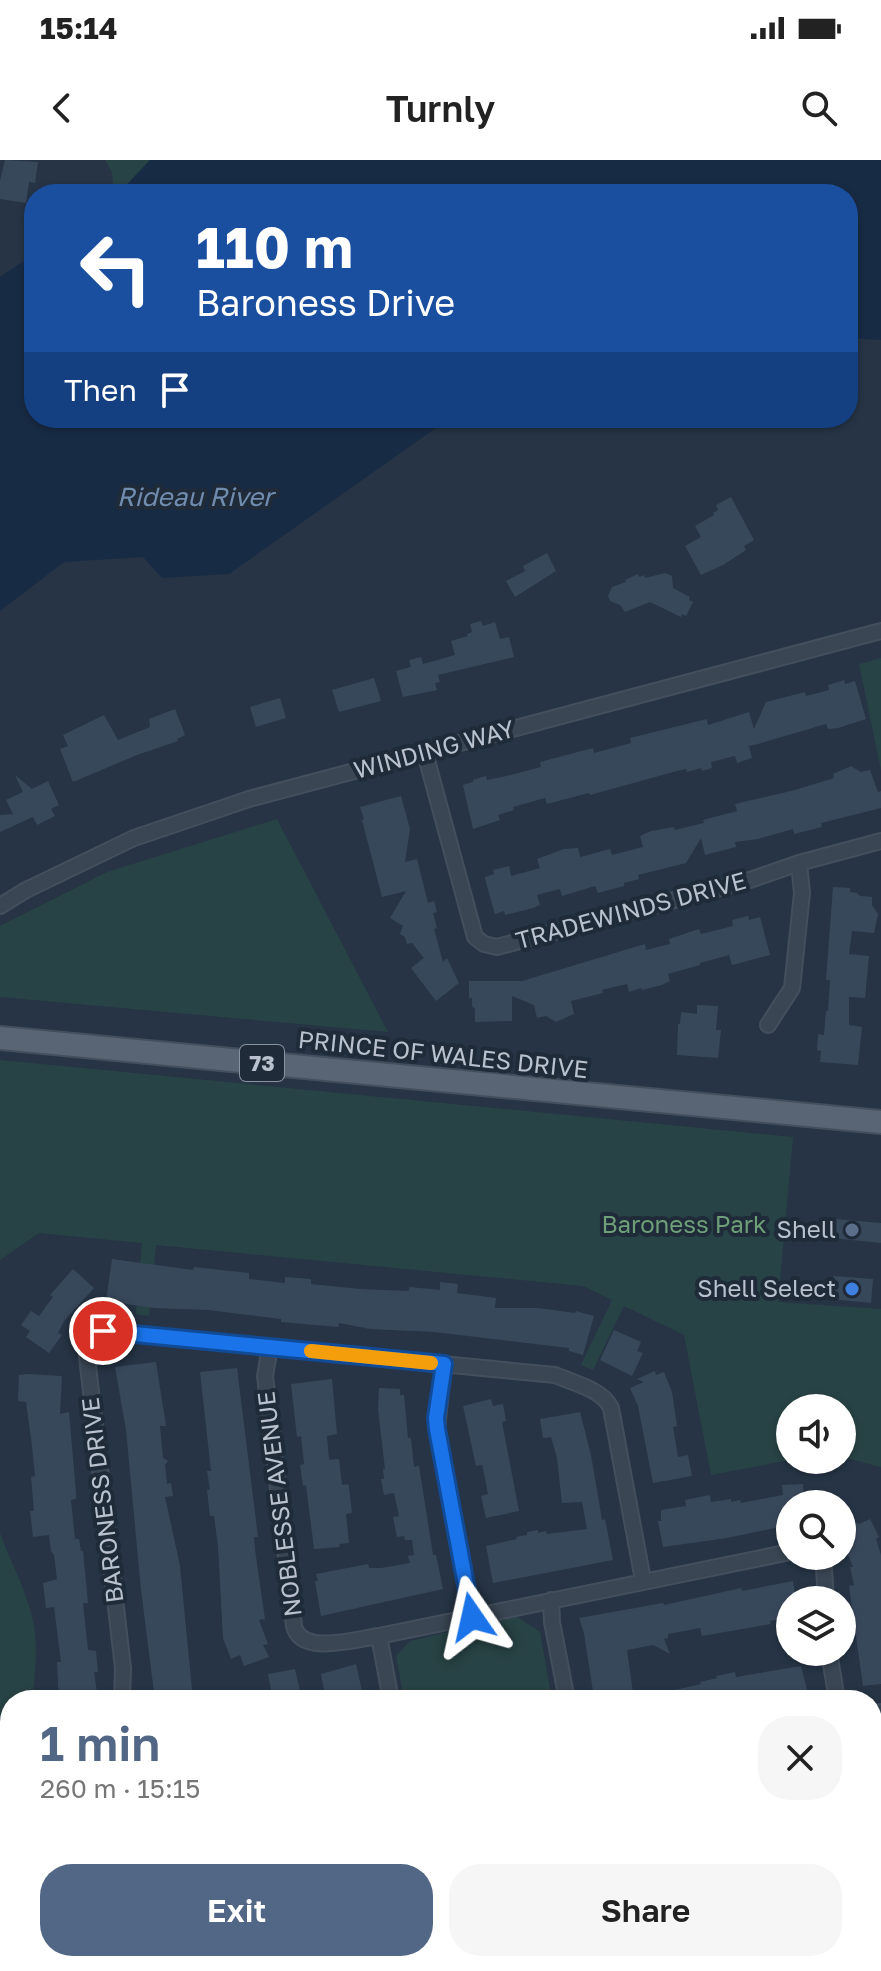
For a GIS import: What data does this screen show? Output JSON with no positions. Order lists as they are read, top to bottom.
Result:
{
  "streets": {
    "main road": ["PRINCE OF WALES DRIVE", "73"],
    "street": [
      "WINDING WAY",
      "TRADEWINDS DRIVE",
      "BARONESS DRIVE",
      "NOBLESSE AVENUE"
    ]
  },
  "crossings": [
    ["WINDING WAY", "TRADEWINDS DRIVE"],
    ["BARONESS DRIVE", "NOBLESSE AVENUE"]
  ],
  "water": ["Rideau River"],
  "parks": ["Baroness Park"],
  "places": ["Shell", "Shell Select"],
  "page": {
    "status": "15:14",
    "header": "Turnly",
    "turn": ["110 m", "Baroness Drive"],
    "then": "Then",
    "heading": ["1 min", "260 m · 15:15"],
    "buttons": ["Exit", "Share"]
  }
}
